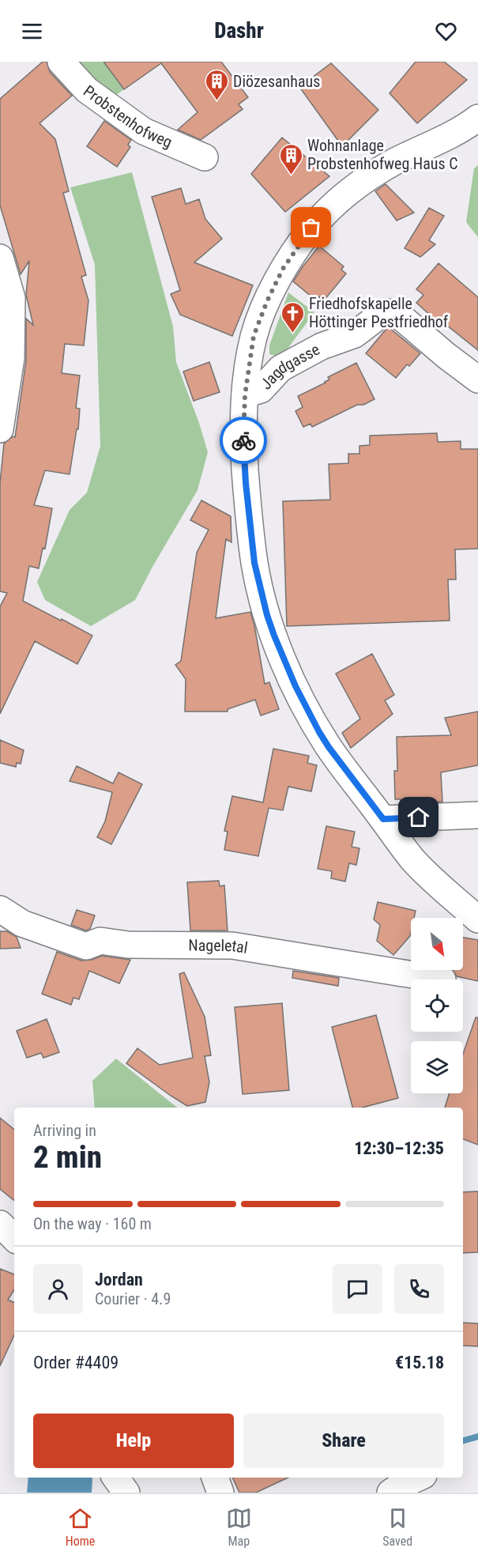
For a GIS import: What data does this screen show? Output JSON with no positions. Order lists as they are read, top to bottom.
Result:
{
  "streets": {
    "street": ["Probstenhofweg", "Jagdgasse", "Nageletal"]
  },
  "places": {
    "building": ["Diözesanhaus", "Wohnanlage Probstenhofweg Haus C"],
    "church": ["Friedhofskapelle Höttinger Pestfriedhof"]
  },
  "north": "bottom right",
  "page": {
    "header": "Dashr",
    "heading": ["2 min", "Arriving in", "12:30–12:35"],
    "panel": [
      "Jordan",
      "Courier · 4.9",
      "Order #4409",
      "€15.18"
    ],
    "bar": "On the way · 160 m",
    "buttons": ["Help", "Share"],
    "tabs": ["Home", "Map", "Saved"]
  }
}
